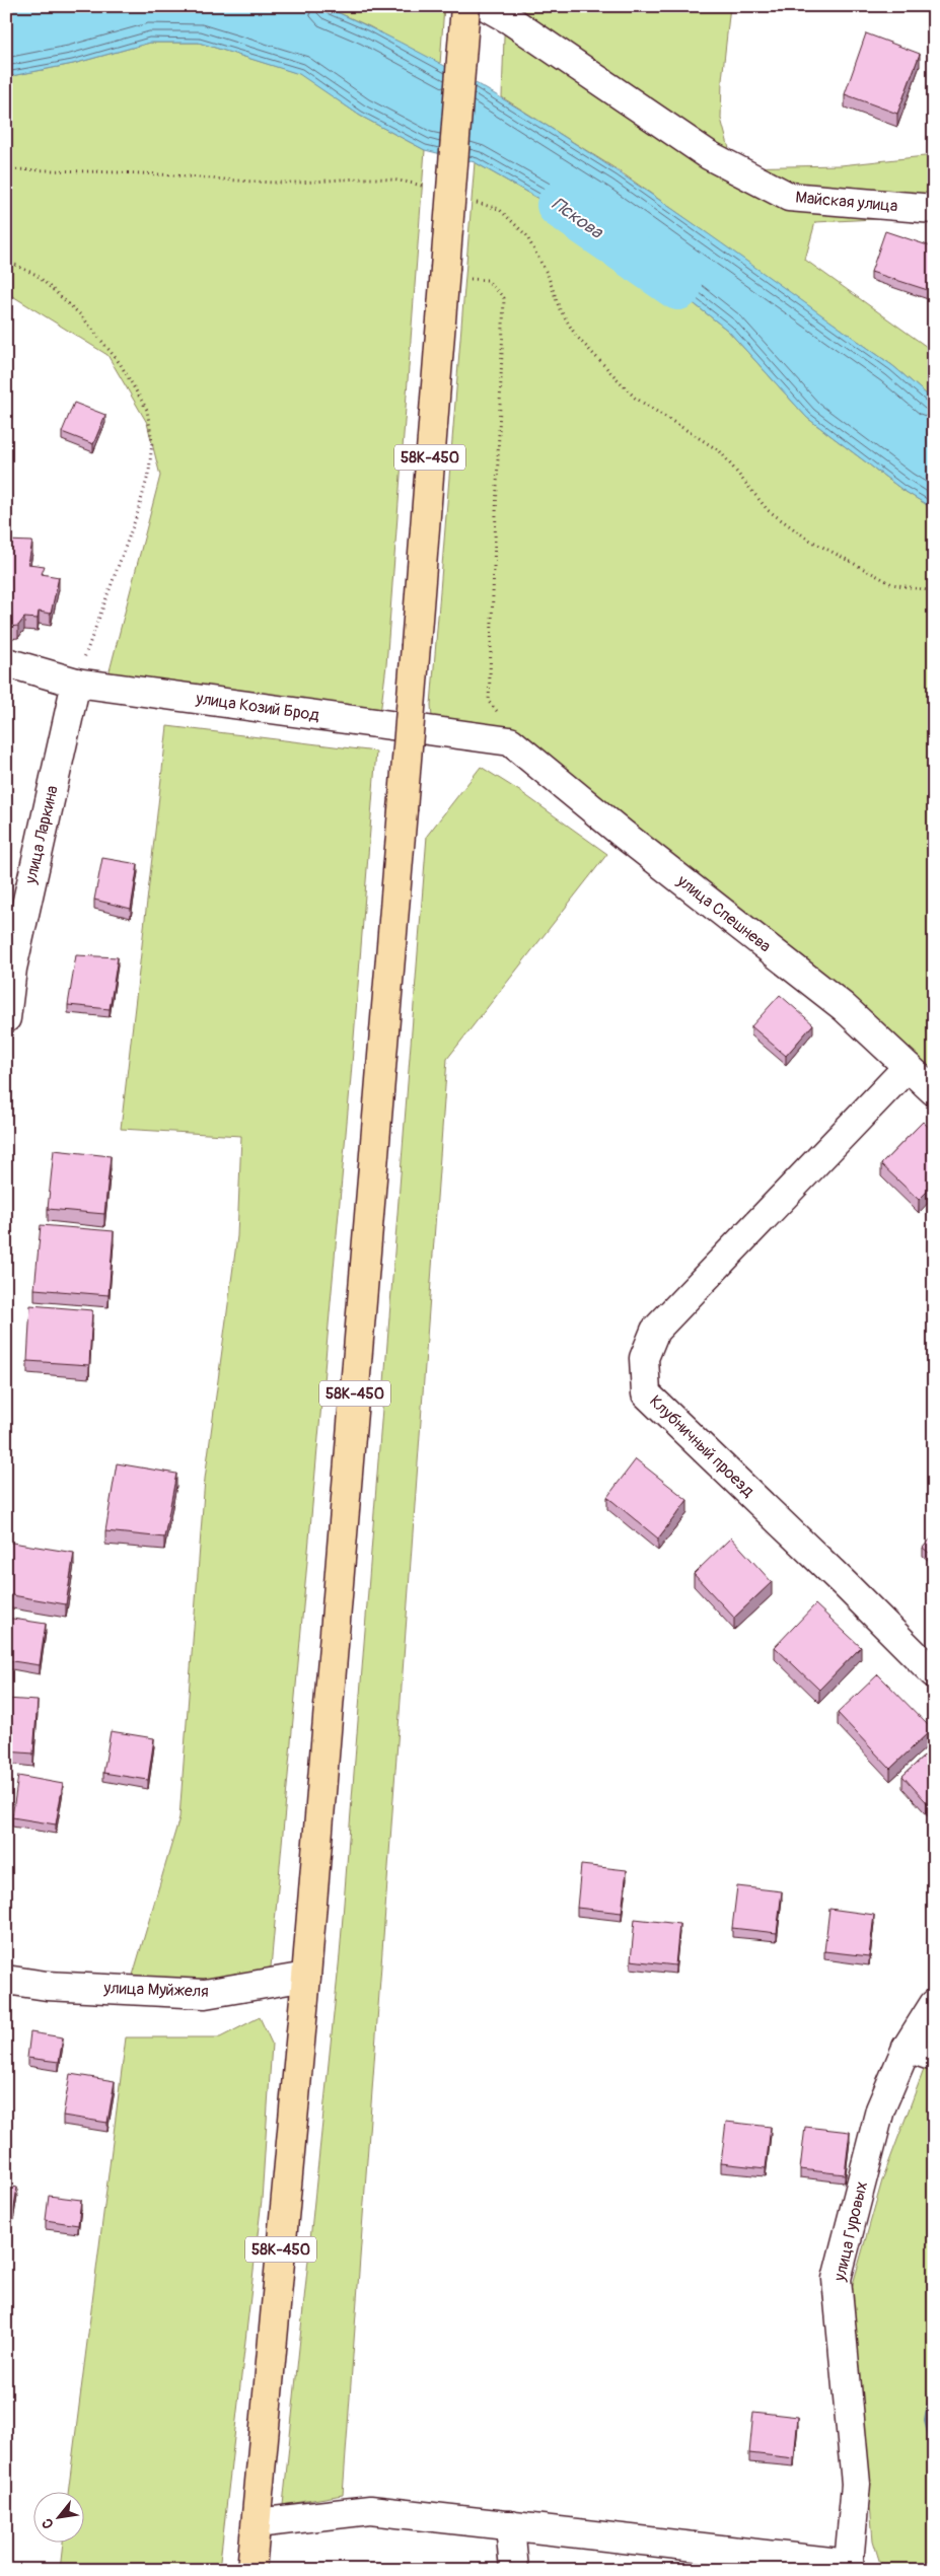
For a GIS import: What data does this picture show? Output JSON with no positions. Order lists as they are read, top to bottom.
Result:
{
  "streets": {
    "highway": ["58К-450"],
    "street": [
      "Майская улица",
      "улица Козий Брод",
      "улица Ларкина",
      "улица Спешнева",
      "Клубничный проезд",
      "улица Муйжеля",
      "улица Гуровых"
    ]
  },
  "crossings": [
    ["58К-450", "улица Муйжеля"],
    ["улица Козий Брод", "улица Ларкина"],
    ["улица Козий Брод", "улица Спешнева"],
    ["улица Спешнева", "Клубничный проезд"]
  ],
  "water": ["Пскова"],
  "north": "bottom left"
}
